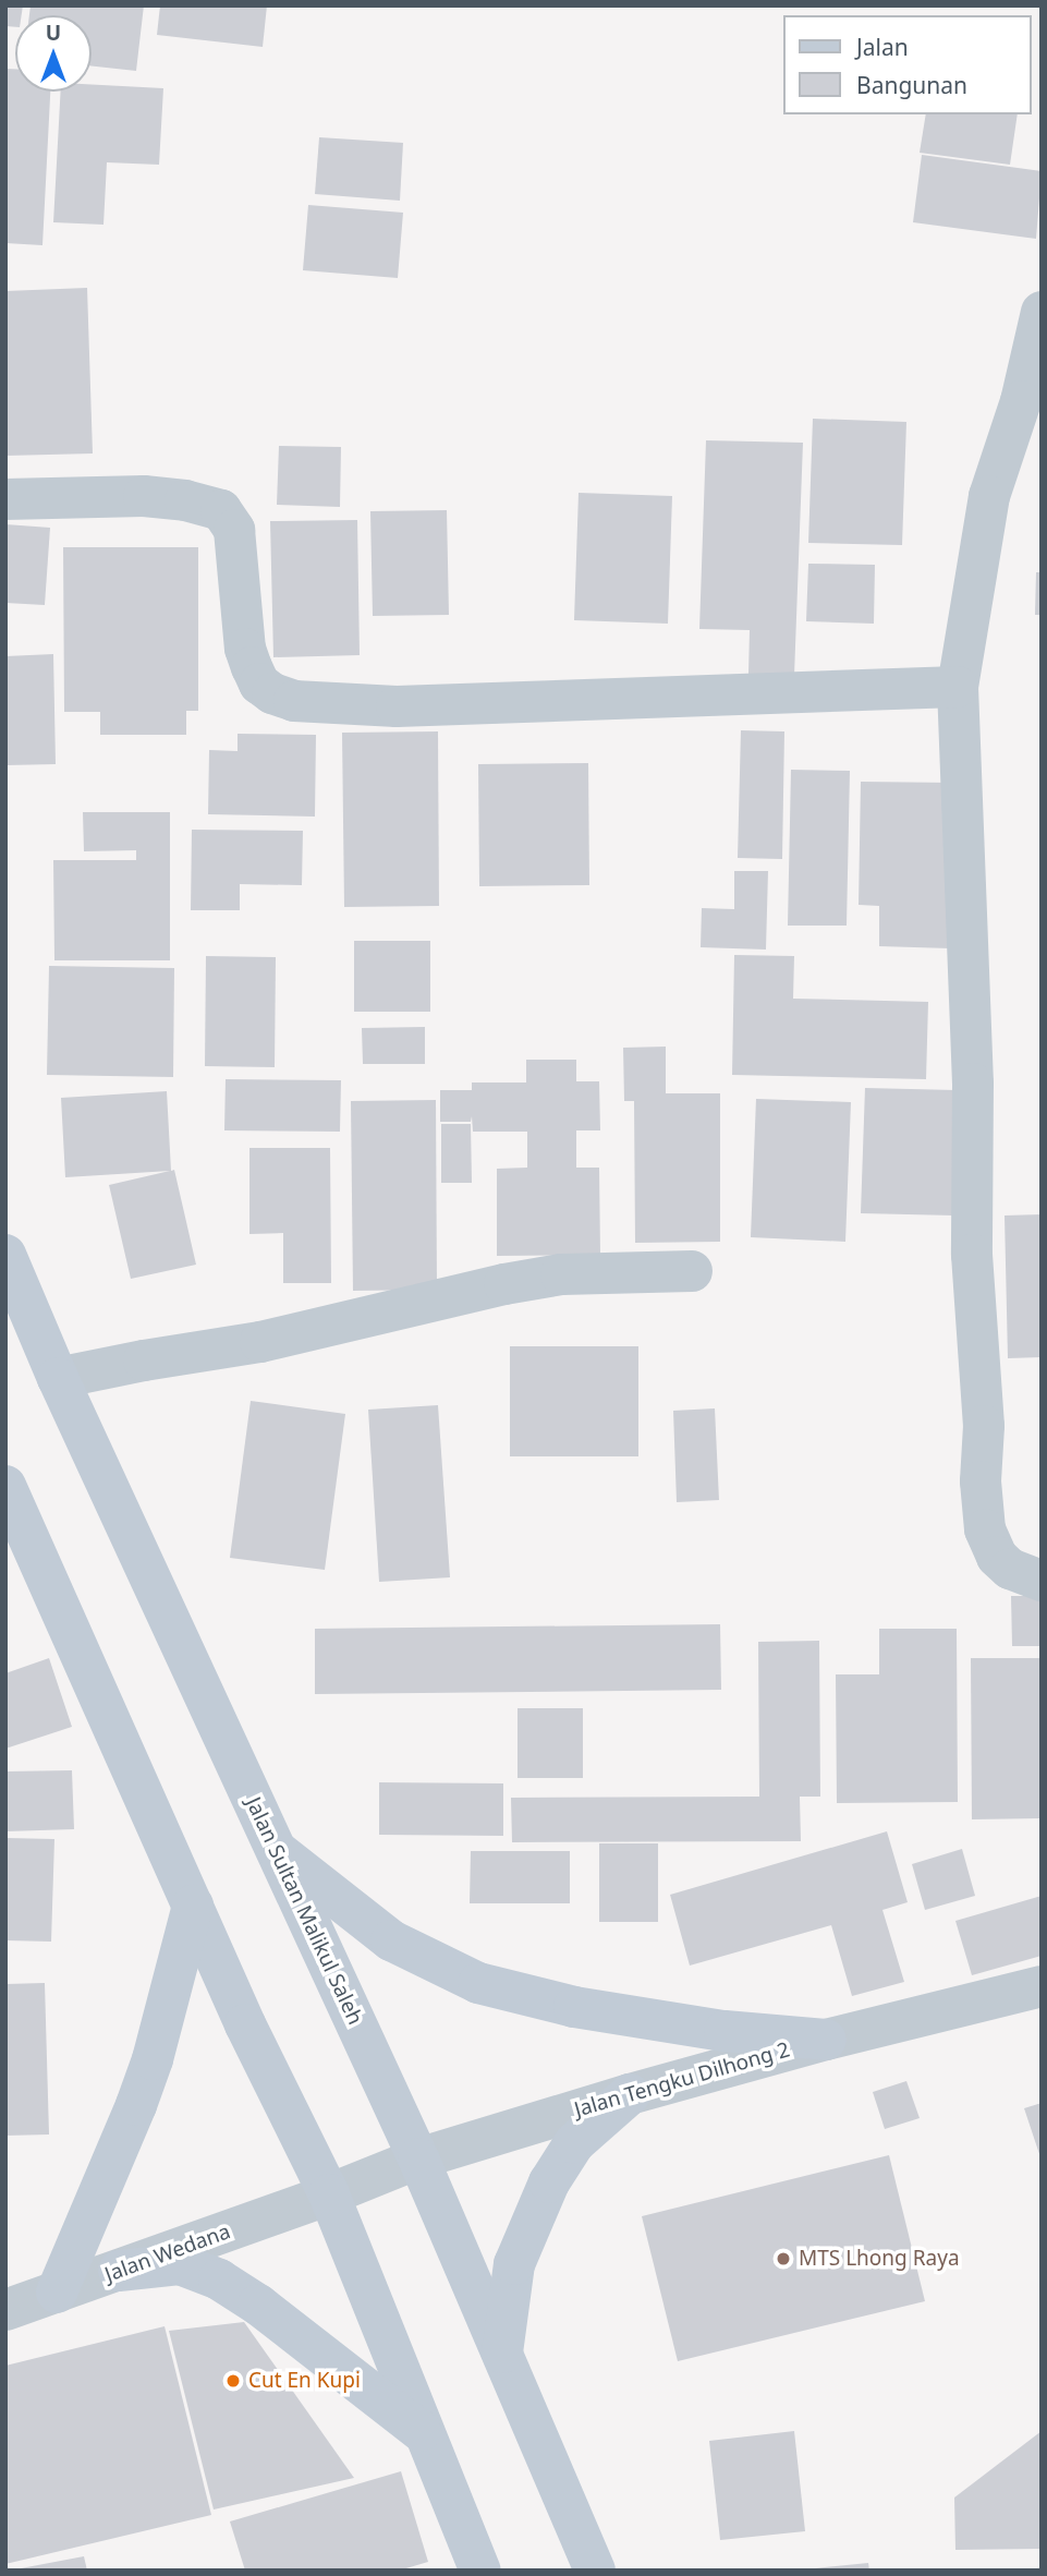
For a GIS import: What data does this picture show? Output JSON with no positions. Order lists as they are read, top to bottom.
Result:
{
  "streets": {
    "main road": ["Jalan Sultan Malikul Saleh"],
    "street": ["Jalan Tengku Dilhong 2", "Jalan Wedana"]
  },
  "crossings": [
    ["Jalan Sultan Malikul Saleh", "Jalan Tengku Dilhong 2"],
    ["Jalan Tengku Dilhong 2", "Jalan Wedana"]
  ],
  "places": ["MTS Lhong Raya", "Cut En Kupi"],
  "legend": ["Jalan", "Bangunan"],
  "north": "top"
}
